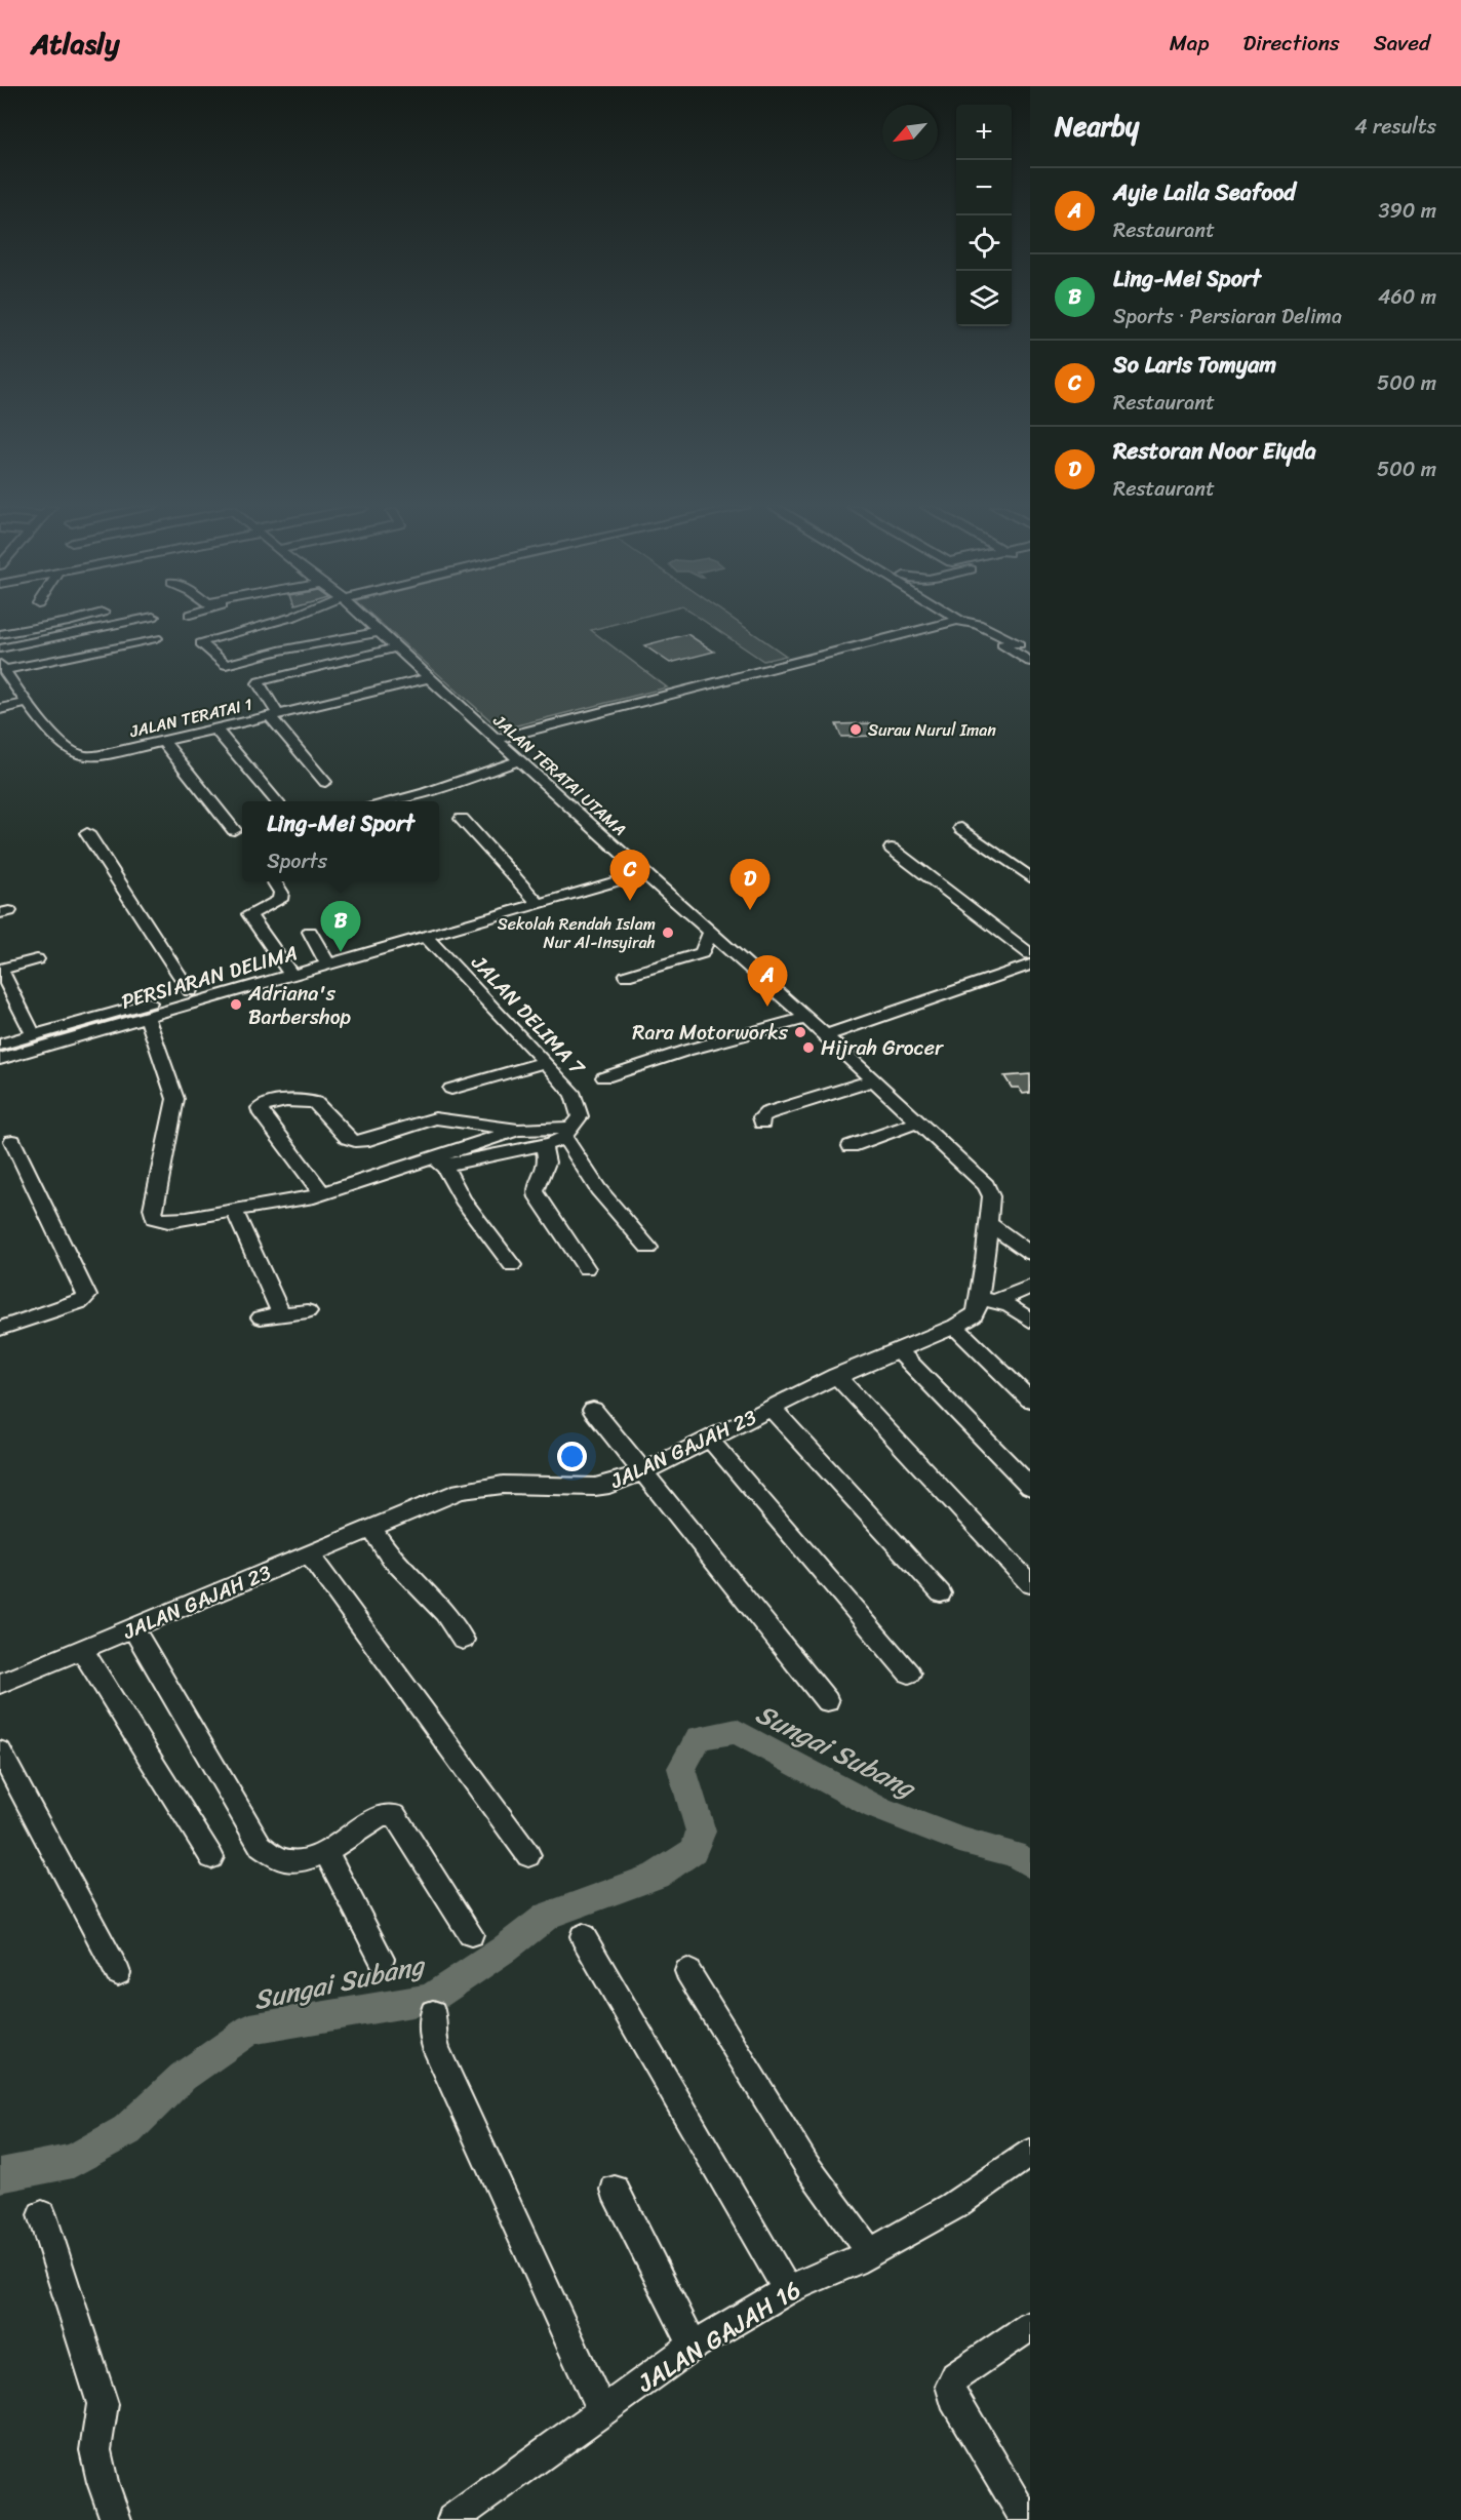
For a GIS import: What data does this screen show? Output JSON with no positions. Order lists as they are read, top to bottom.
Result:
{
  "streets": {
    "street": [
      "JALAN TERATAI 1",
      "JALAN TERATAI UTAMA",
      "PERSIARAN DELIMA",
      "JALAN DELIMA 7",
      "JALAN GAJAH 23",
      "JALAN GAJAH 16"
    ]
  },
  "crossings": [
    ["JALAN TERATAI 1", "JALAN TERATAI UTAMA"],
    ["JALAN TERATAI UTAMA", "PERSIARAN DELIMA"],
    ["JALAN TERATAI UTAMA", "JALAN GAJAH 23"],
    ["PERSIARAN DELIMA", "JALAN DELIMA 7"]
  ],
  "water": ["Sungai Subang"],
  "places": [
    "Surau Nurul Iman",
    "Sekolah Rendah Islam Nur Al-Insyirah",
    "Adriana's Barbershop",
    "Rara Motorworks",
    "Hijrah Grocer"
  ],
  "north": "bottom left",
  "page": {
    "header": "Atlasly",
    "nav": ["Map", "Directions", "Saved"],
    "heading": ["Nearby", "4 results"],
    "map_buttons": ["+", "−"],
    "list": [
      {
        "mark": "A",
        "name": "Ayie Laila Seafood",
        "note": "Restaurant",
        "value": "390 m"
      },
      {
        "mark": "B",
        "name": "Ling-Mei Sport",
        "note": "Sports · Persiaran Delima",
        "value": "460 m"
      },
      {
        "mark": "C",
        "name": "So Laris Tomyam",
        "note": "Restaurant",
        "value": "500 m"
      },
      {
        "mark": "D",
        "name": "Restoran Noor Eiyda",
        "note": "Restaurant",
        "value": "500 m"
      }
    ],
    "popup": ["Ling-Mei Sport", "Sports"],
    "pins": [
      "C",
      "D",
      "B",
      "A"
    ]
  }
}
